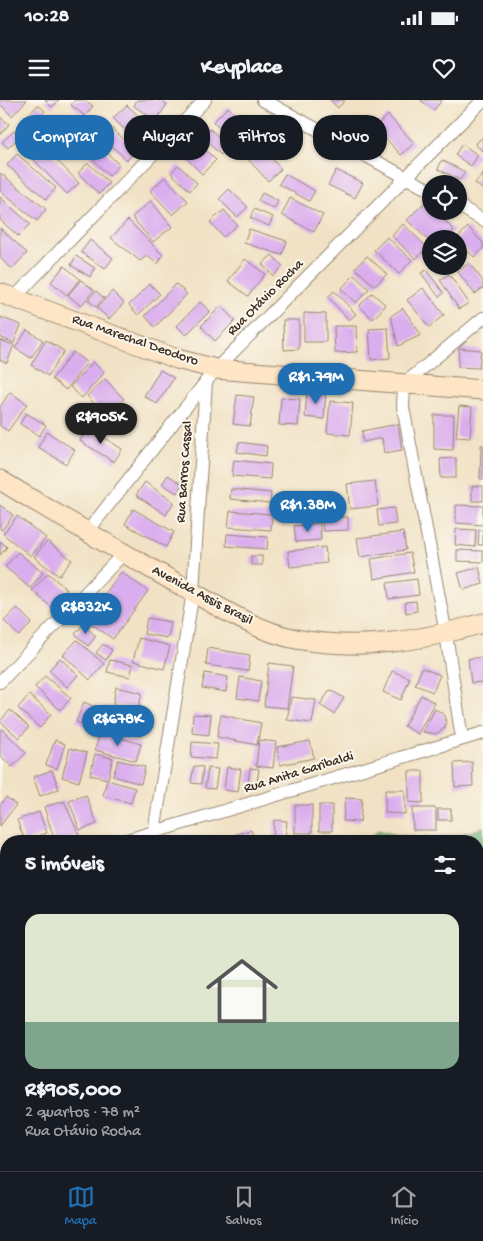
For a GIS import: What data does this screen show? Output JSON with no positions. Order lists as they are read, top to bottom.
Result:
{
  "streets": {
    "street": [
      "Rua Otávio Rocha",
      "Rua Marechal Deodoro",
      "Rua Barros Cassal",
      "Avenida Assis Brasil",
      "Rua Anita Garibaldi"
    ]
  },
  "crossings": [
    ["Rua Otávio Rocha", "Rua Marechal Deodoro"],
    ["Rua Otávio Rocha", "Rua Barros Cassal"],
    ["Rua Otávio Rocha", "Avenida Assis Brasil"],
    ["Rua Marechal Deodoro", "Rua Barros Cassal"],
    ["Rua Barros Cassal", "Avenida Assis Brasil"],
    ["Rua Barros Cassal", "Rua Anita Garibaldi"]
  ],
  "page": {
    "status": "10:28",
    "header": "Keyplace",
    "chip": [
      "Comprar",
      "Alugar",
      "Filtros",
      "Novo"
    ],
    "price": [
      "R$1.79M",
      "R$905K",
      "R$1.38M",
      "R$832K",
      "R$678K"
    ],
    "heading": "5 imóveis",
    "list": [
      {
        "name": "R$905,000",
        "note": "2 quartos · 78 m² · Rua Otávio Rocha"
      }
    ],
    "tabs": ["Mapa", "Salvos", "Início"]
  }
}
